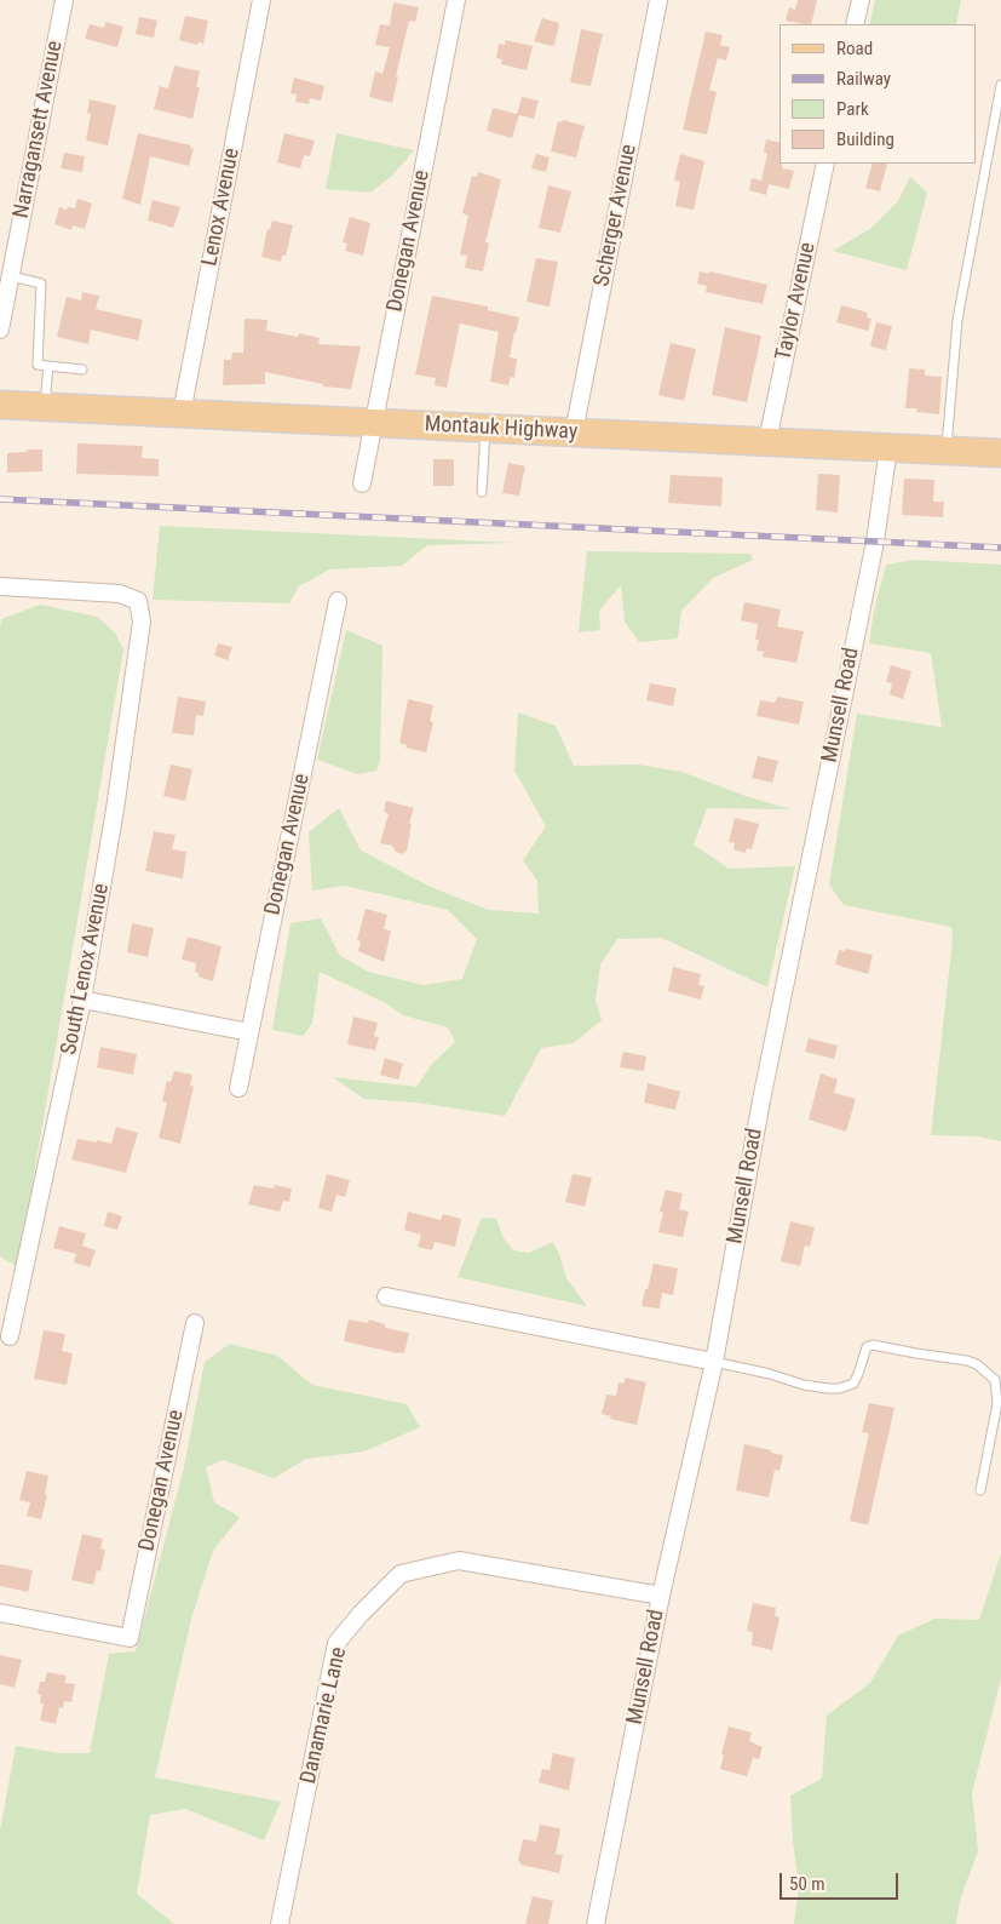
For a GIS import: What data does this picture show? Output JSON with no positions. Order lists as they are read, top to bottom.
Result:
{
  "streets": {
    "main road": ["Montauk Highway"],
    "street": [
      "Narragansett Avenue",
      "Lenox Avenue",
      "Scherger Avenue",
      "Donegan Avenue",
      "Taylor Avenue",
      "Munsell Road",
      "South Lenox Avenue",
      "Danamarie Lane"
    ]
  },
  "crossings": [
    ["Lenox Avenue", "Montauk Highway"],
    ["Scherger Avenue", "Montauk Highway"],
    ["Donegan Avenue", "Montauk Highway"],
    ["Taylor Avenue", "Montauk Highway"],
    ["Montauk Highway", "Munsell Road"],
    ["Munsell Road", "Danamarie Lane"]
  ],
  "legend": [
    "Road",
    "Railway",
    "Park",
    "Building"
  ],
  "scale_bar": "50 m"
}
